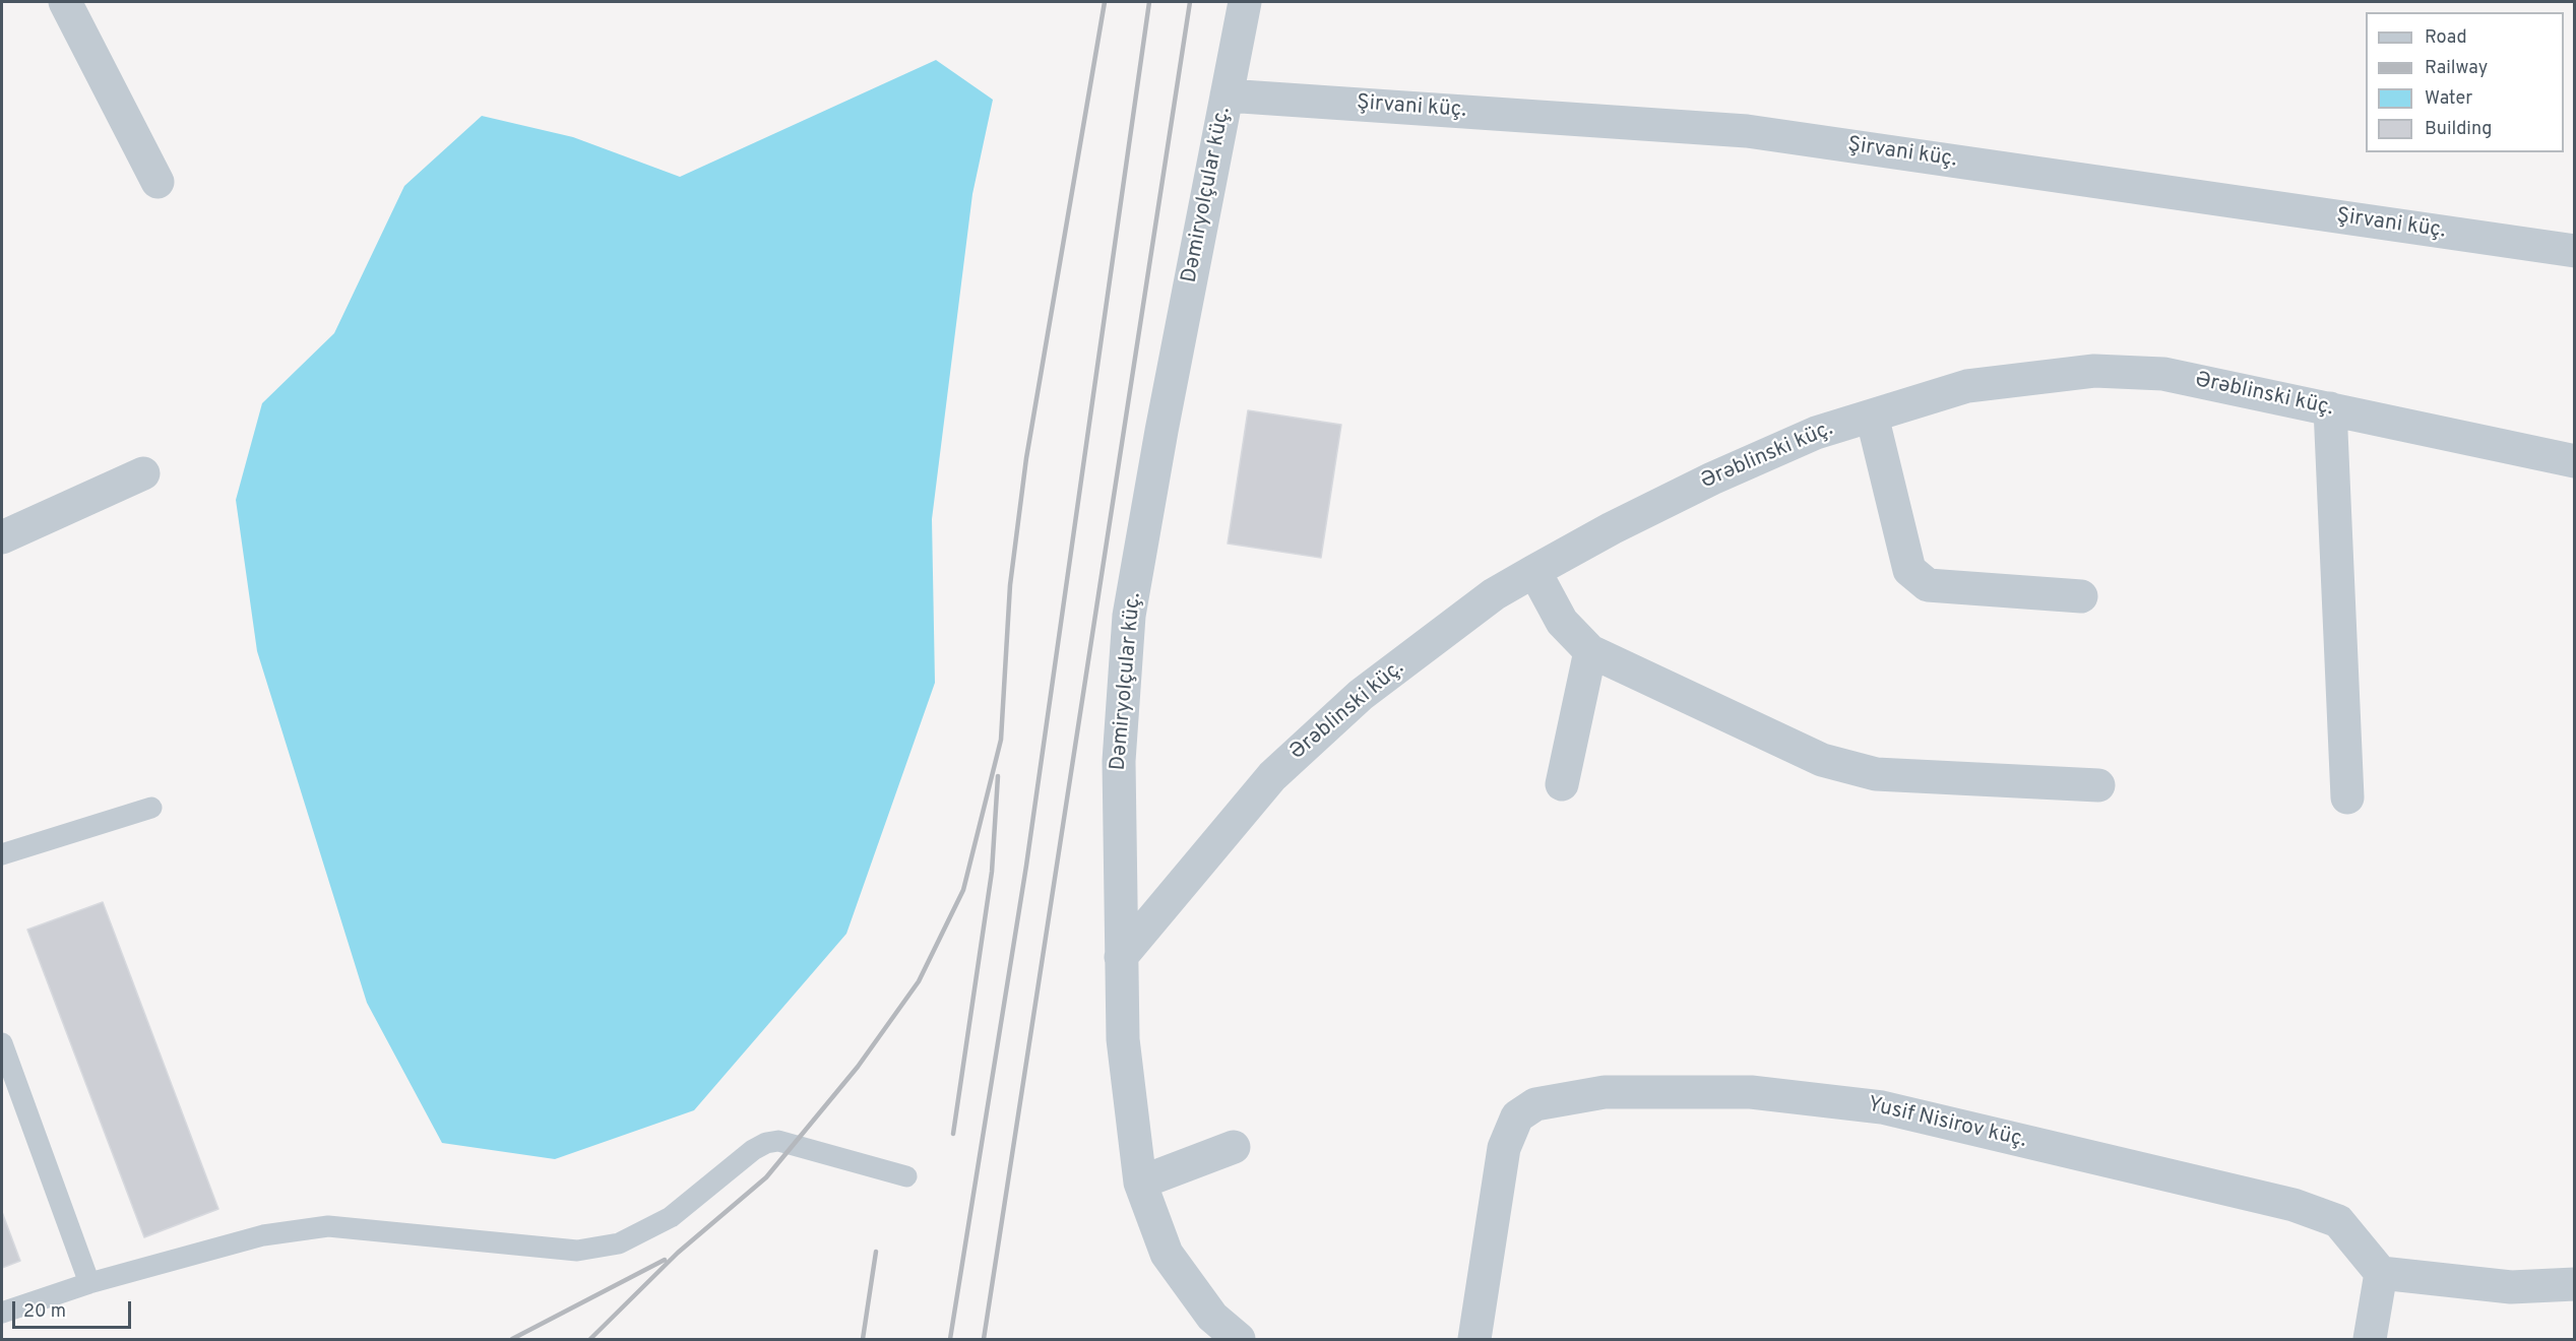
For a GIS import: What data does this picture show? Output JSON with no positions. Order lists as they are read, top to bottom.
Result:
{
  "streets": {
    "street": [
      "Şirvani küç.",
      "Dəmiryolçular küç.",
      "Ərəblinski küç.",
      "Yusif Nisirov küç."
    ]
  },
  "crossings": [
    ["Şirvani küç.", "Dəmiryolçular küç."],
    ["Dəmiryolçular küç.", "Ərəblinski küç."]
  ],
  "legend": [
    "Road",
    "Railway",
    "Water",
    "Building"
  ],
  "scale_bar": "20 m"
}
